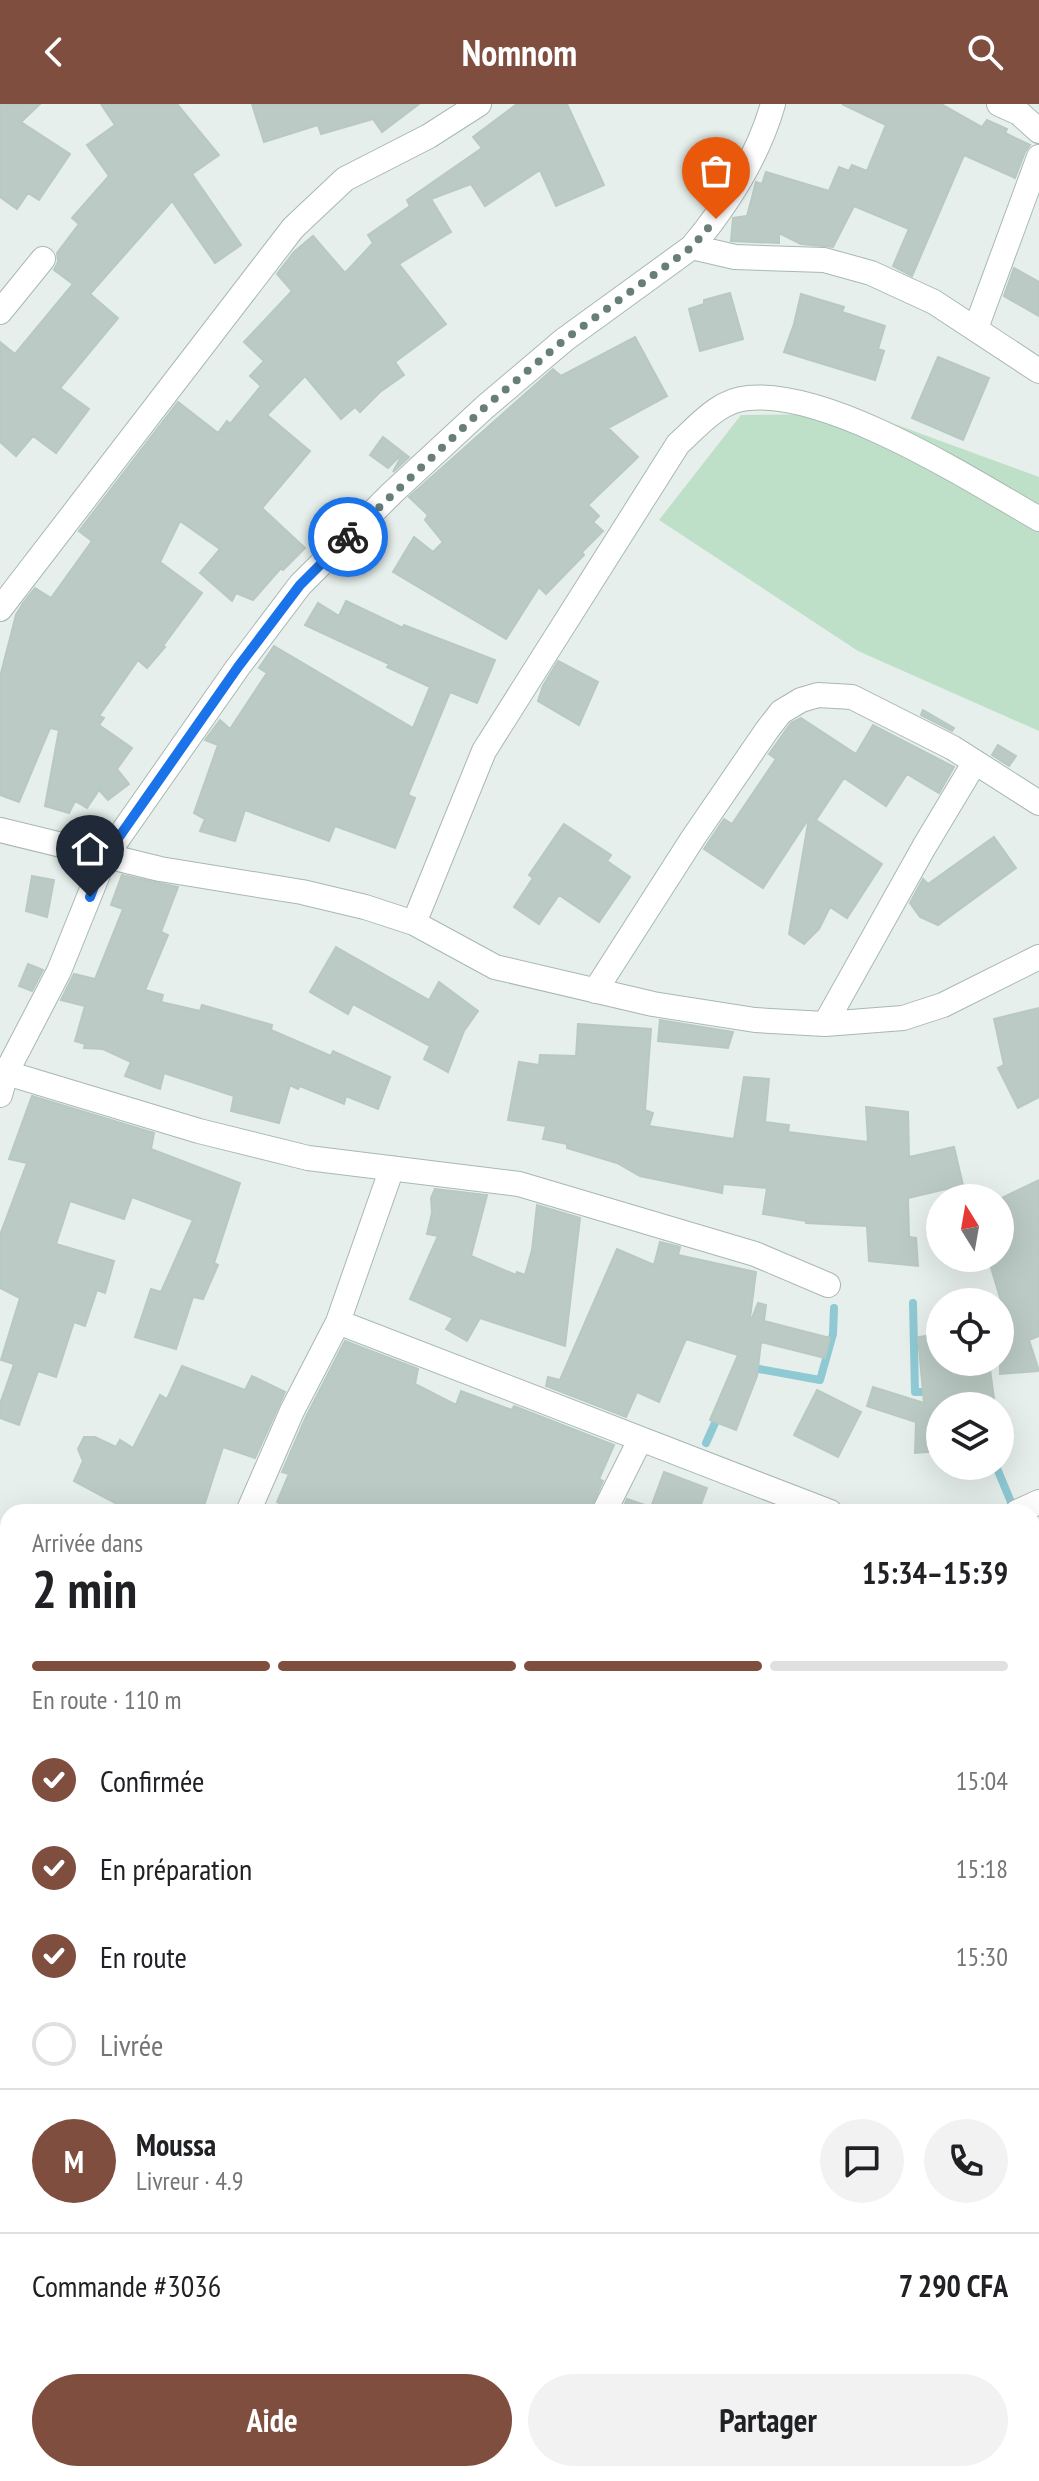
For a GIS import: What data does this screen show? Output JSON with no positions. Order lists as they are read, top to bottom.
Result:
{
  "north": "top",
  "page": {
    "header": "Nomnom",
    "heading": ["2 min", "Arrivée dans", "15:34–15:39"],
    "panel": [
      "Moussa",
      "Livreur · 4.9",
      "Commande #3036",
      "7 290 CFA"
    ],
    "bar": "En route · 110 m",
    "list": [
      ["Confirmée", "15:04"],
      ["En préparation", "15:18"],
      ["En route", "15:30"],
      "Livrée"
    ],
    "round": "M",
    "buttons": ["Aide", "Partager"]
  }
}
